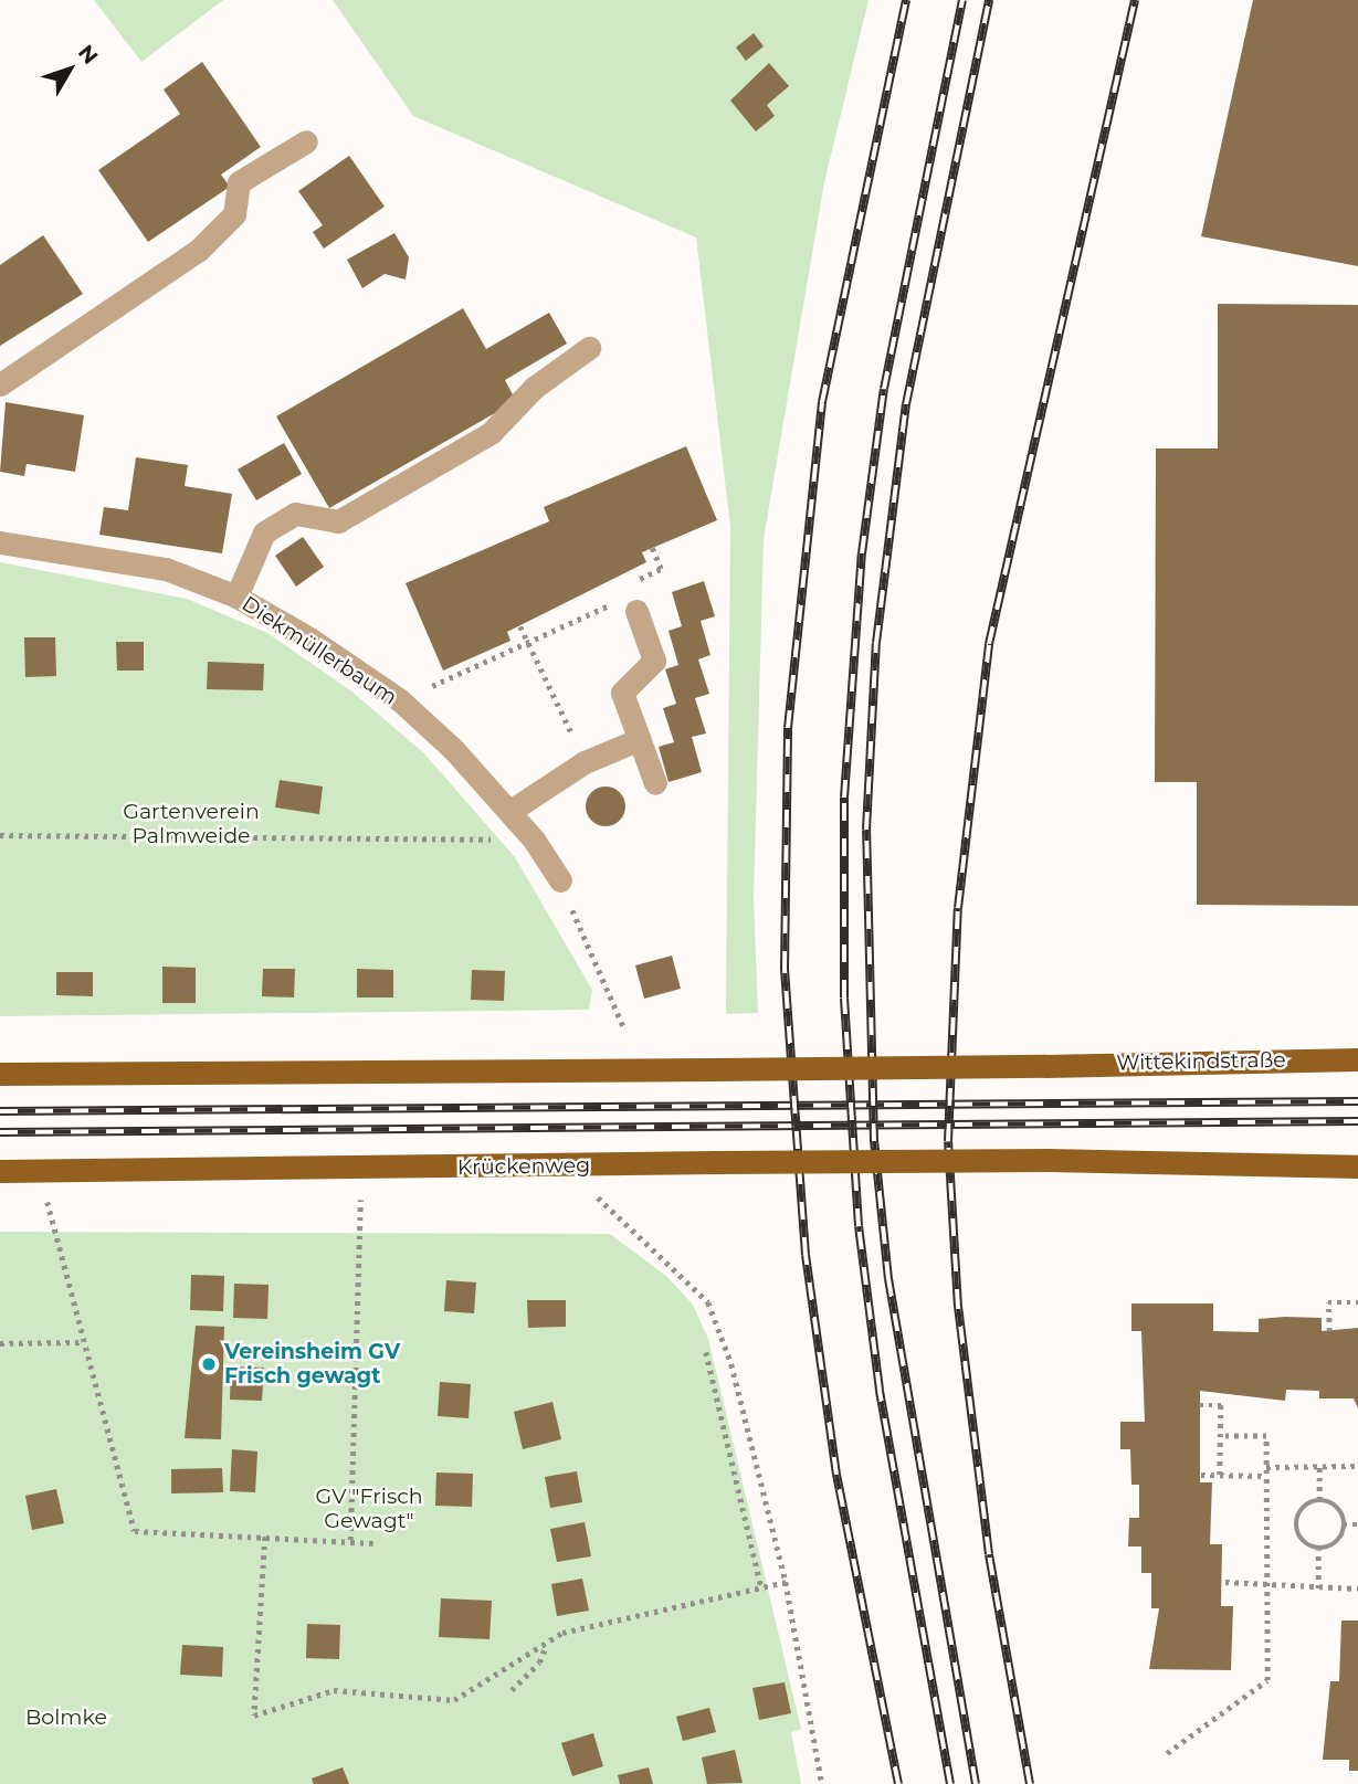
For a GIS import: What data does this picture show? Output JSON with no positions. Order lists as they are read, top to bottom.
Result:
{
  "streets": {
    "main road": ["Wittekindstraße", "Krückenweg"],
    "street": ["Diekmüllerbaum"]
  },
  "parks": ["Gartenverein Palmweide", "GV \"Frisch Gewagt\"", "Bolmke"],
  "places": ["Vereinsheim GV Frisch gewagt"],
  "north": "top right"
}
